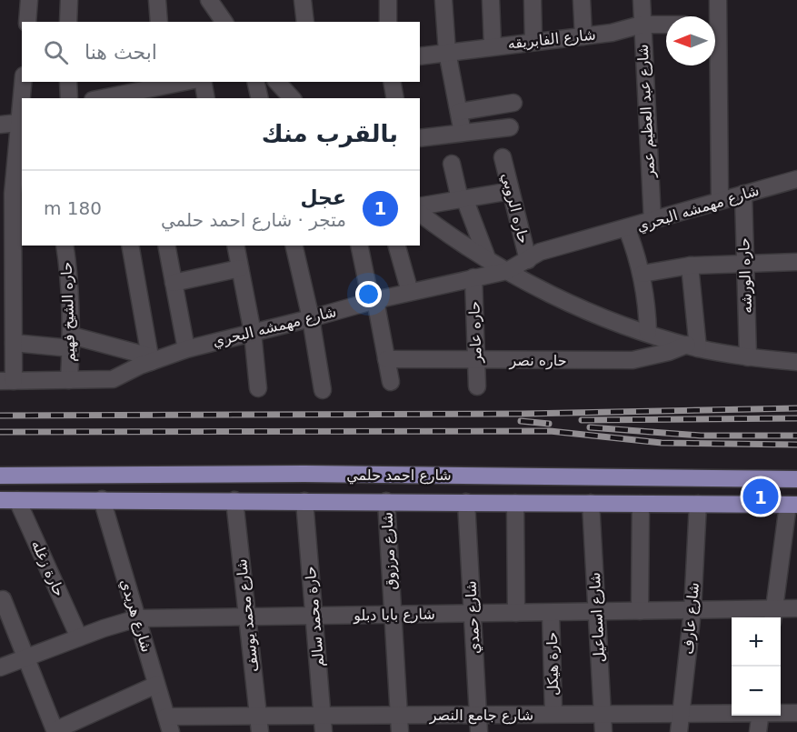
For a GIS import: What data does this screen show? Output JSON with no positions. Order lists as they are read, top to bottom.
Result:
{
  "streets": {
    "main road": ["شارع احمد حلمي"],
    "street": [
      "شارع الفابريقه",
      "شارع عبد العظيم عمر",
      "حاره الروبي",
      "شارع مهمشه البحري",
      "حاره الورشه",
      "حاره الشيخ فهيم",
      "حاره عامر",
      "حاره نصر",
      "شارع مرزوق",
      "حارة زغله",
      "شارع بابا دبلو",
      "شارع هريدي",
      "شارع محمد يوسف",
      "حارة محمد سالم",
      "شارع حمدي",
      "شارع اسماعيل",
      "شارع عارف",
      "حارة هيكل",
      "شارع جامع النصر"
    ]
  },
  "crossings": [
    ["شارع الفابريقه", "شارع عبد العظيم عمر"],
    ["شارع عبد العظيم عمر", "شارع مهمشه البحري"],
    ["حاره الروبي", "شارع مهمشه البحري"],
    ["شارع مهمشه البحري", "حاره الورشه"],
    ["شارع مهمشه البحري", "حاره الشيخ فهيم"],
    ["شارع مهمشه البحري", "حاره عامر"],
    ["حاره عامر", "حاره نصر"],
    ["شارع احمد حلمي", "شارع مرزوق"],
    ["شارع احمد حلمي", "حارة زغله"],
    ["شارع احمد حلمي", "شارع هريدي"],
    ["شارع احمد حلمي", "شارع محمد يوسف"],
    ["شارع احمد حلمي", "حارة محمد سالم"],
    ["شارع احمد حلمي", "شارع حمدي"],
    ["شارع احمد حلمي", "شارع اسماعيل"],
    ["شارع احمد حلمي", "شارع عارف"],
    ["شارع مرزوق", "شارع بابا دبلو"],
    ["شارع مرزوق", "شارع جامع النصر"],
    ["حارة زغله", "شارع بابا دبلو"],
    ["شارع بابا دبلو", "شارع هريدي"],
    ["شارع بابا دبلو", "شارع محمد يوسف"],
    ["شارع بابا دبلو", "حارة محمد سالم"],
    ["شارع بابا دبلو", "شارع حمدي"],
    ["شارع بابا دبلو", "شارع اسماعيل"],
    ["شارع بابا دبلو", "شارع عارف"],
    ["شارع بابا دبلو", "حارة هيكل"],
    ["شارع هريدي", "شارع جامع النصر"],
    ["شارع محمد يوسف", "شارع جامع النصر"],
    ["حارة محمد سالم", "شارع جامع النصر"],
    ["شارع حمدي", "شارع جامع النصر"],
    ["شارع اسماعيل", "شارع جامع النصر"],
    ["شارع عارف", "شارع جامع النصر"],
    ["حارة هيكل", "شارع جامع النصر"]
  ],
  "north": "left",
  "page": {
    "search": "ابحث هنا",
    "heading": "بالقرب منك",
    "list": [
      {
        "mark": "1",
        "name": "عجل",
        "note": "متجر · شارع احمد حلمي",
        "value": "180 m"
      }
    ],
    "pins": "1",
    "map_buttons": ["+", "−"]
  }
}
